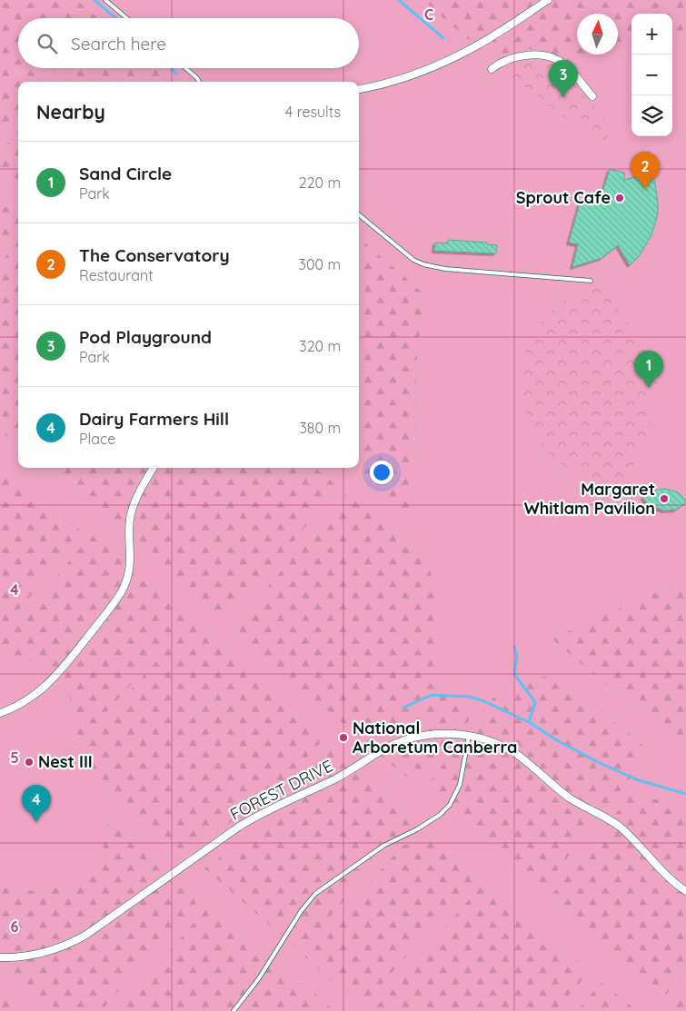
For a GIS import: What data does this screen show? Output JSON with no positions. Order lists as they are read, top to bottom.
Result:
{
  "streets": {
    "street": ["FOREST DRIVE"]
  },
  "places": [
    "Sprout Cafe",
    "Margaret Whitlam Pavilion",
    "National Arboretum Canberra",
    "Nest III"
  ],
  "north": "top",
  "page": {
    "map_buttons": ["+", "−"],
    "search": "Search here",
    "pins": [
      "3",
      "2",
      "1",
      "4"
    ],
    "heading": ["Nearby", "4 results"],
    "list": [
      {
        "mark": "1",
        "name": "Sand Circle",
        "note": "Park",
        "value": "220 m"
      },
      {
        "mark": "2",
        "name": "The Conservatory",
        "note": "Restaurant",
        "value": "300 m"
      },
      {
        "mark": "3",
        "name": "Pod Playground",
        "note": "Park",
        "value": "320 m"
      },
      {
        "mark": "4",
        "name": "Dairy Farmers Hill",
        "note": "Place",
        "value": "380 m"
      }
    ]
  },
  "grid": {
    "columns": ["C"],
    "rows": ["4", "5", "6"]
  }
}
